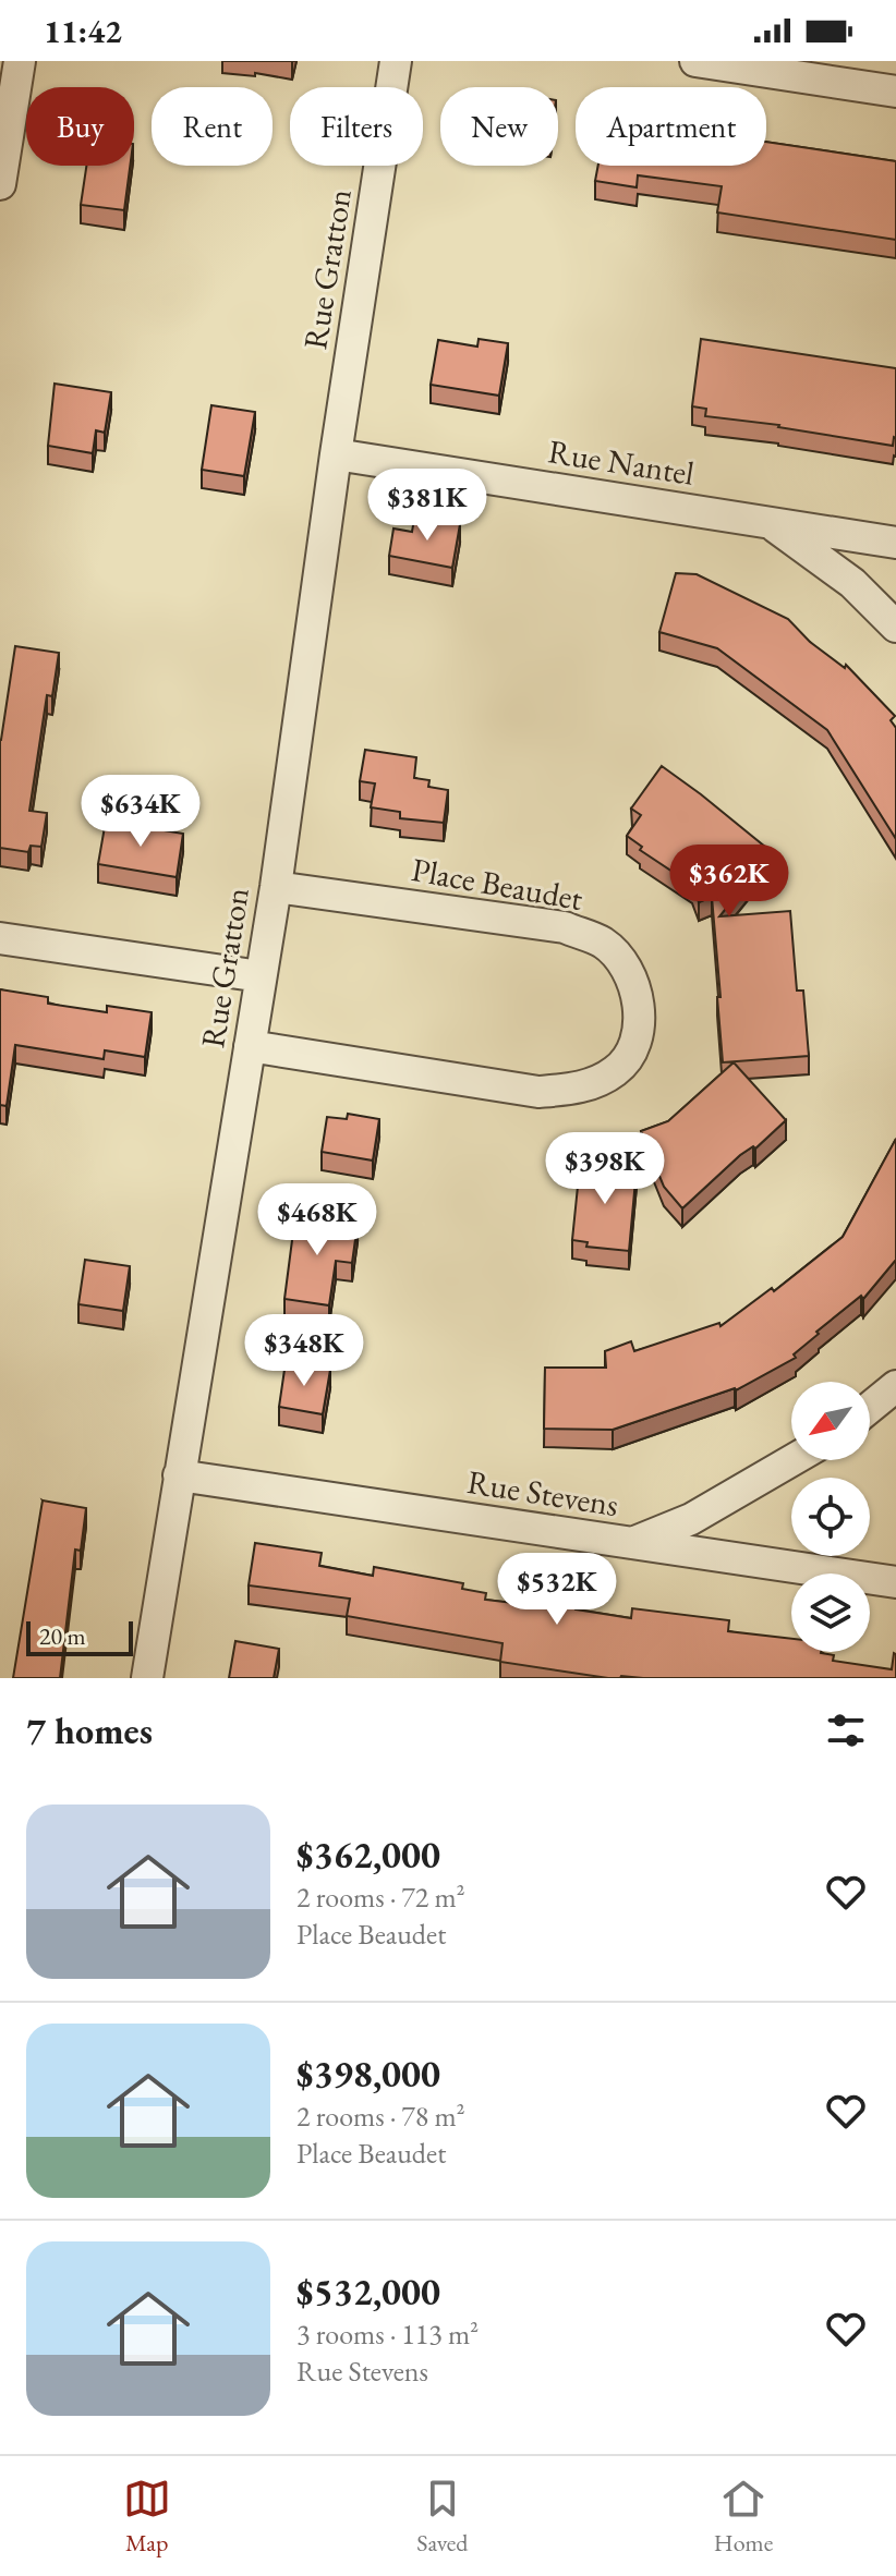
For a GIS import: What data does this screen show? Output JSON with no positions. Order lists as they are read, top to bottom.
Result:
{
  "streets": {
    "street": [
      "Rue Gratton",
      "Rue Nantel",
      "Place Beaudet",
      "Rue Stevens"
    ]
  },
  "crossings": [
    ["Rue Gratton", "Rue Nantel"],
    ["Rue Gratton", "Place Beaudet"],
    ["Rue Gratton", "Rue Stevens"]
  ],
  "scale_bar": "20 m",
  "north": "bottom left",
  "page": {
    "status": "11:42",
    "chip": [
      "Buy",
      "Rent",
      "Filters",
      "New",
      "Apartment"
    ],
    "price": [
      "$381K",
      "$634K",
      "$362K",
      "$398K",
      "$468K",
      "$348K",
      "$532K"
    ],
    "scale": "20 m",
    "heading": "7 homes",
    "list": [
      {
        "name": "$362,000",
        "note": "2 rooms · 72 m² · Place Beaudet"
      },
      {
        "name": "$398,000",
        "note": "2 rooms · 78 m² · Place Beaudet"
      },
      {
        "name": "$532,000",
        "note": "3 rooms · 113 m² · Rue Stevens"
      }
    ],
    "tabs": ["Map", "Saved", "Home"]
  }
}
